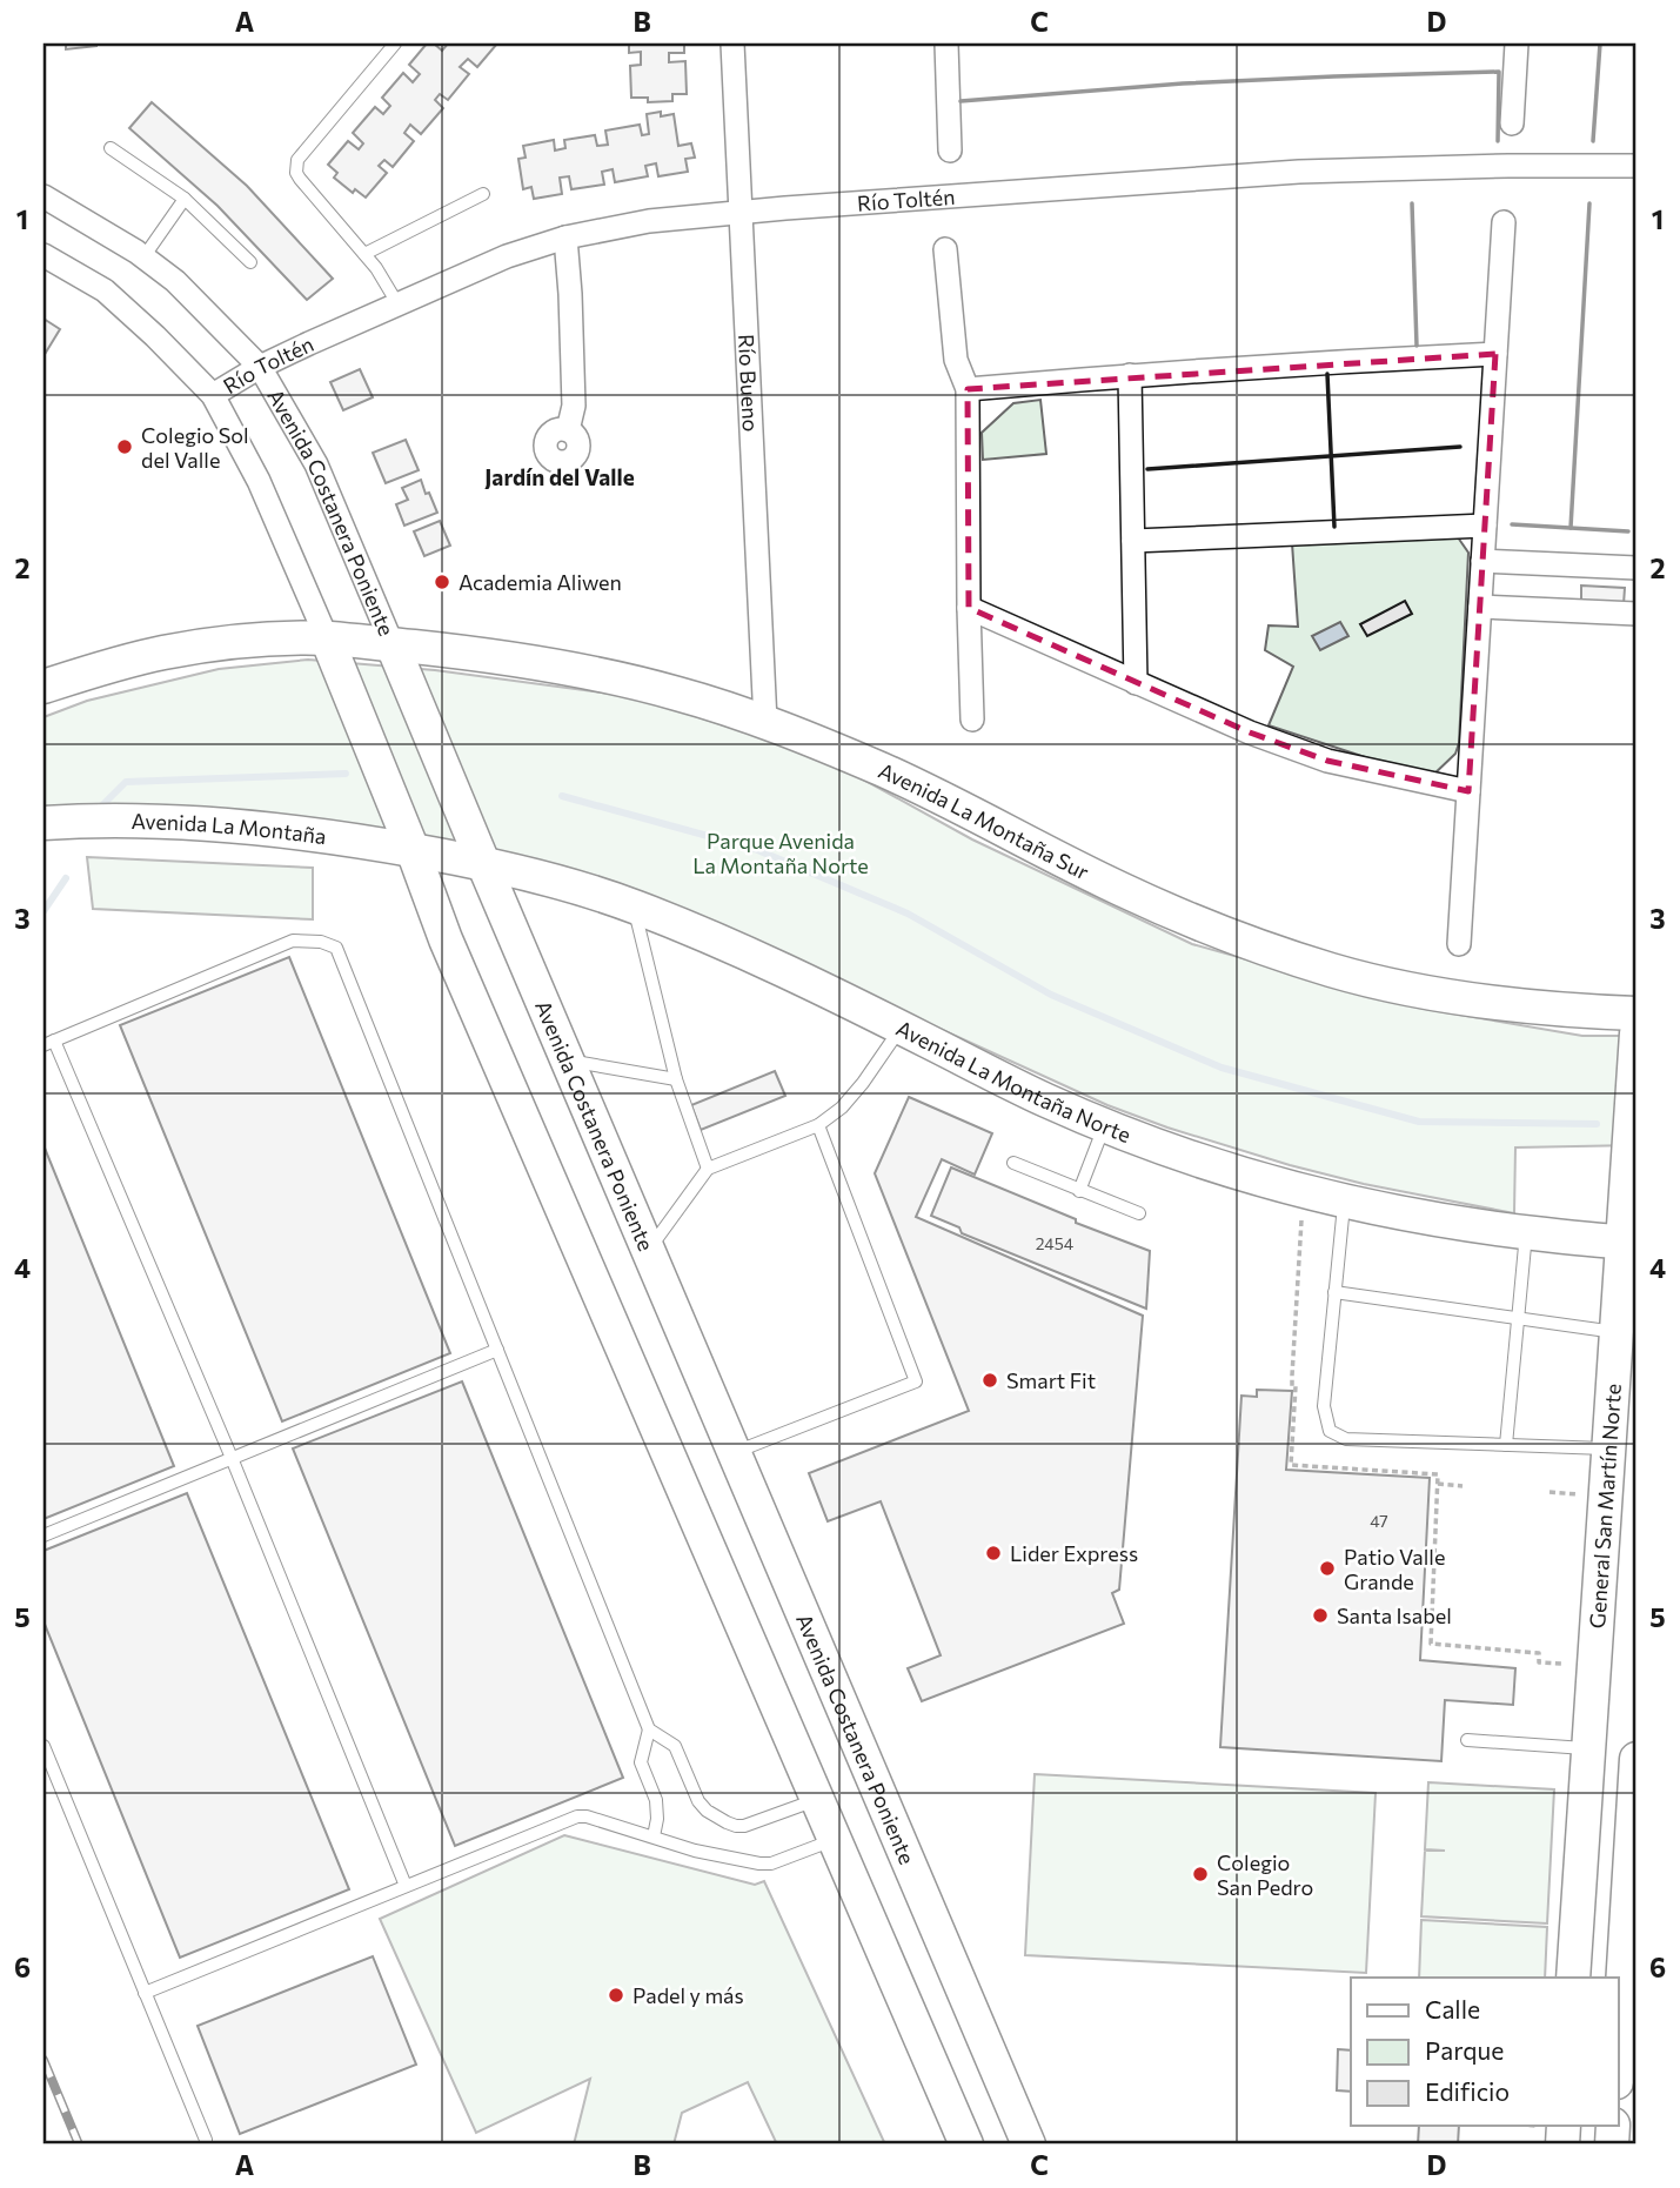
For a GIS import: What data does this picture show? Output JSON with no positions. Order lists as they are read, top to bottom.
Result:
{
  "streets": {
    "street": [
      "Río Toltén",
      "Río Bueno",
      "Avenida Costanera Poniente",
      "Avenida La Montaña Sur",
      "Avenida La Montaña",
      "Avenida La Montaña Norte",
      "General San Martín Norte"
    ]
  },
  "crossings": [
    ["Río Toltén", "Río Bueno"],
    ["Río Toltén", "Avenida Costanera Poniente"],
    ["Río Bueno", "Avenida La Montaña Sur"],
    ["Avenida Costanera Poniente", "Avenida La Montaña Sur"],
    ["Avenida Costanera Poniente", "Avenida La Montaña Norte"],
    ["Avenida La Montaña", "Avenida La Montaña Norte"],
    ["Avenida La Montaña Norte", "General San Martín Norte"]
  ],
  "districts": ["Jardín del Valle"],
  "parks": ["Parque Avenida La Montaña Norte"],
  "places": [
    "Colegio Sol del Valle",
    "Academia Aliwen",
    "Smart Fit",
    "Lider Express",
    "Patio Valle Grande",
    "Santa Isabel",
    "Colegio San Pedro",
    "Padel y más"
  ],
  "house_numbers": ["2454", "47"],
  "legend": ["Calle", "Parque", "Edificio"],
  "grid": {
    "columns": [
      "A",
      "B",
      "C",
      "D"
    ],
    "rows": [
      "1",
      "2",
      "3",
      "4",
      "5",
      "6"
    ]
  }
}
